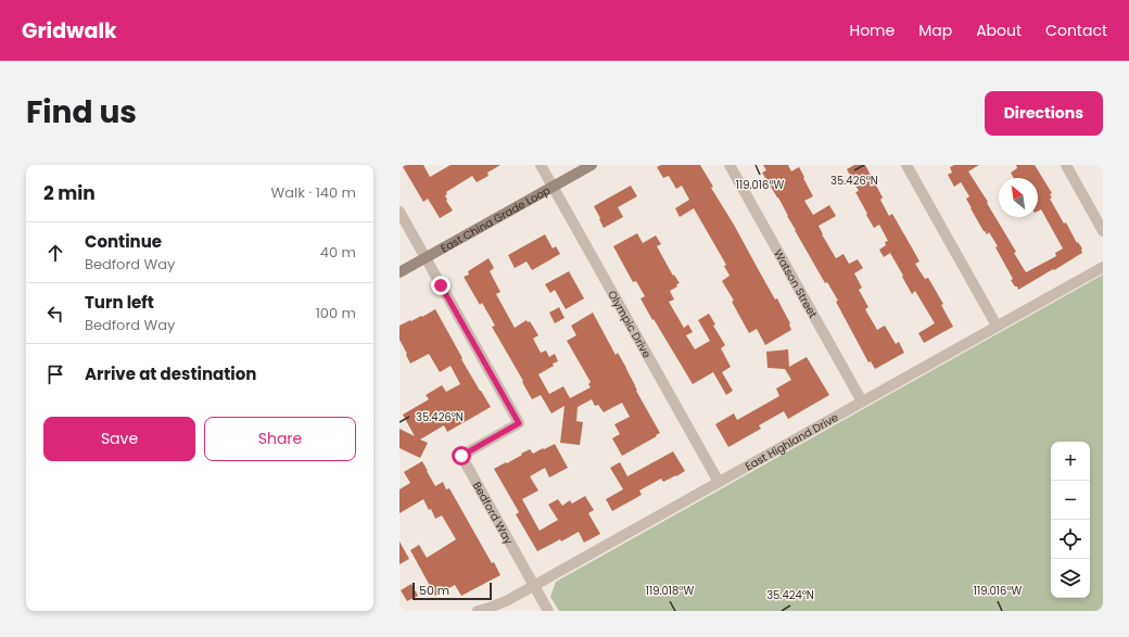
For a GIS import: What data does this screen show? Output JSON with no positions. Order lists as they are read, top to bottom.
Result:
{
  "streets": {
    "main road": ["East China Grade Loop"],
    "street": [
      "Watson Street",
      "Olympic Drive",
      "East Highland Drive",
      "Bedford Way"
    ]
  },
  "crossings": [
    ["East China Grade Loop", "Olympic Drive"],
    ["East China Grade Loop", "Bedford Way"],
    ["Watson Street", "East Highland Drive"],
    ["Olympic Drive", "East Highland Drive"],
    ["East Highland Drive", "Bedford Way"]
  ],
  "scale_bar": "50 m",
  "north": "top left",
  "page": {
    "header": "Gridwalk",
    "nav": [
      "Home",
      "Map",
      "About",
      "Contact"
    ],
    "title": "Find us",
    "buttons": [
      "Directions",
      ["Save", "Share"]
    ],
    "heading": ["2 min", "Walk · 140 m"],
    "list": [
      ["Continue", "Bedford Way", "40 m"],
      ["Turn left", "Bedford Way", "100 m"],
      "Arrive at destination"
    ],
    "map_buttons": ["+", "−"],
    "scale": "50 m"
  },
  "coordinates": [
    "35.426°N",
    "119.016°W",
    "119.018°W",
    "35.424°N"
  ]
}
